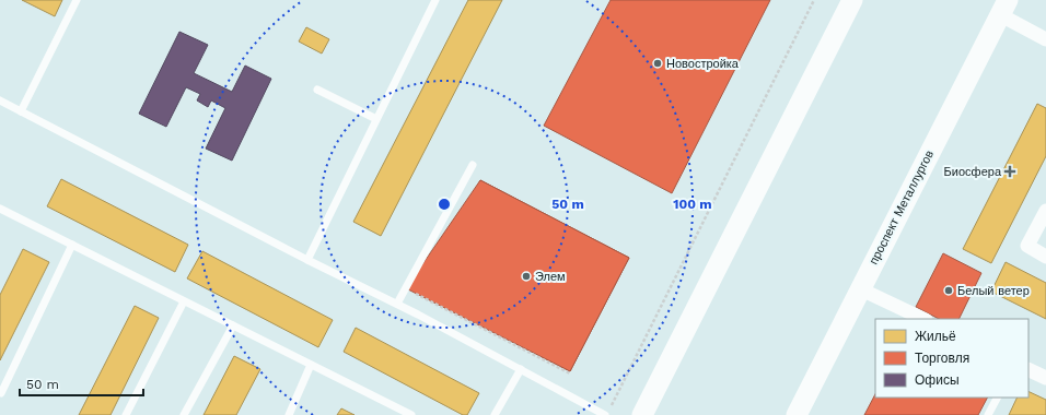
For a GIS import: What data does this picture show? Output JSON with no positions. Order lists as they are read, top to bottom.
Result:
{
  "streets": {
    "main road": ["проспект Металлургов"]
  },
  "places": {
    "other": ["Новостройка", "Элем", "Белый ветер"],
    "health": ["Биосфера"]
  },
  "legend": ["Жильё", "Торговля", "Офисы"],
  "scale_bar": "50 m",
  "rings": ["50 m", "100 m"]
}
